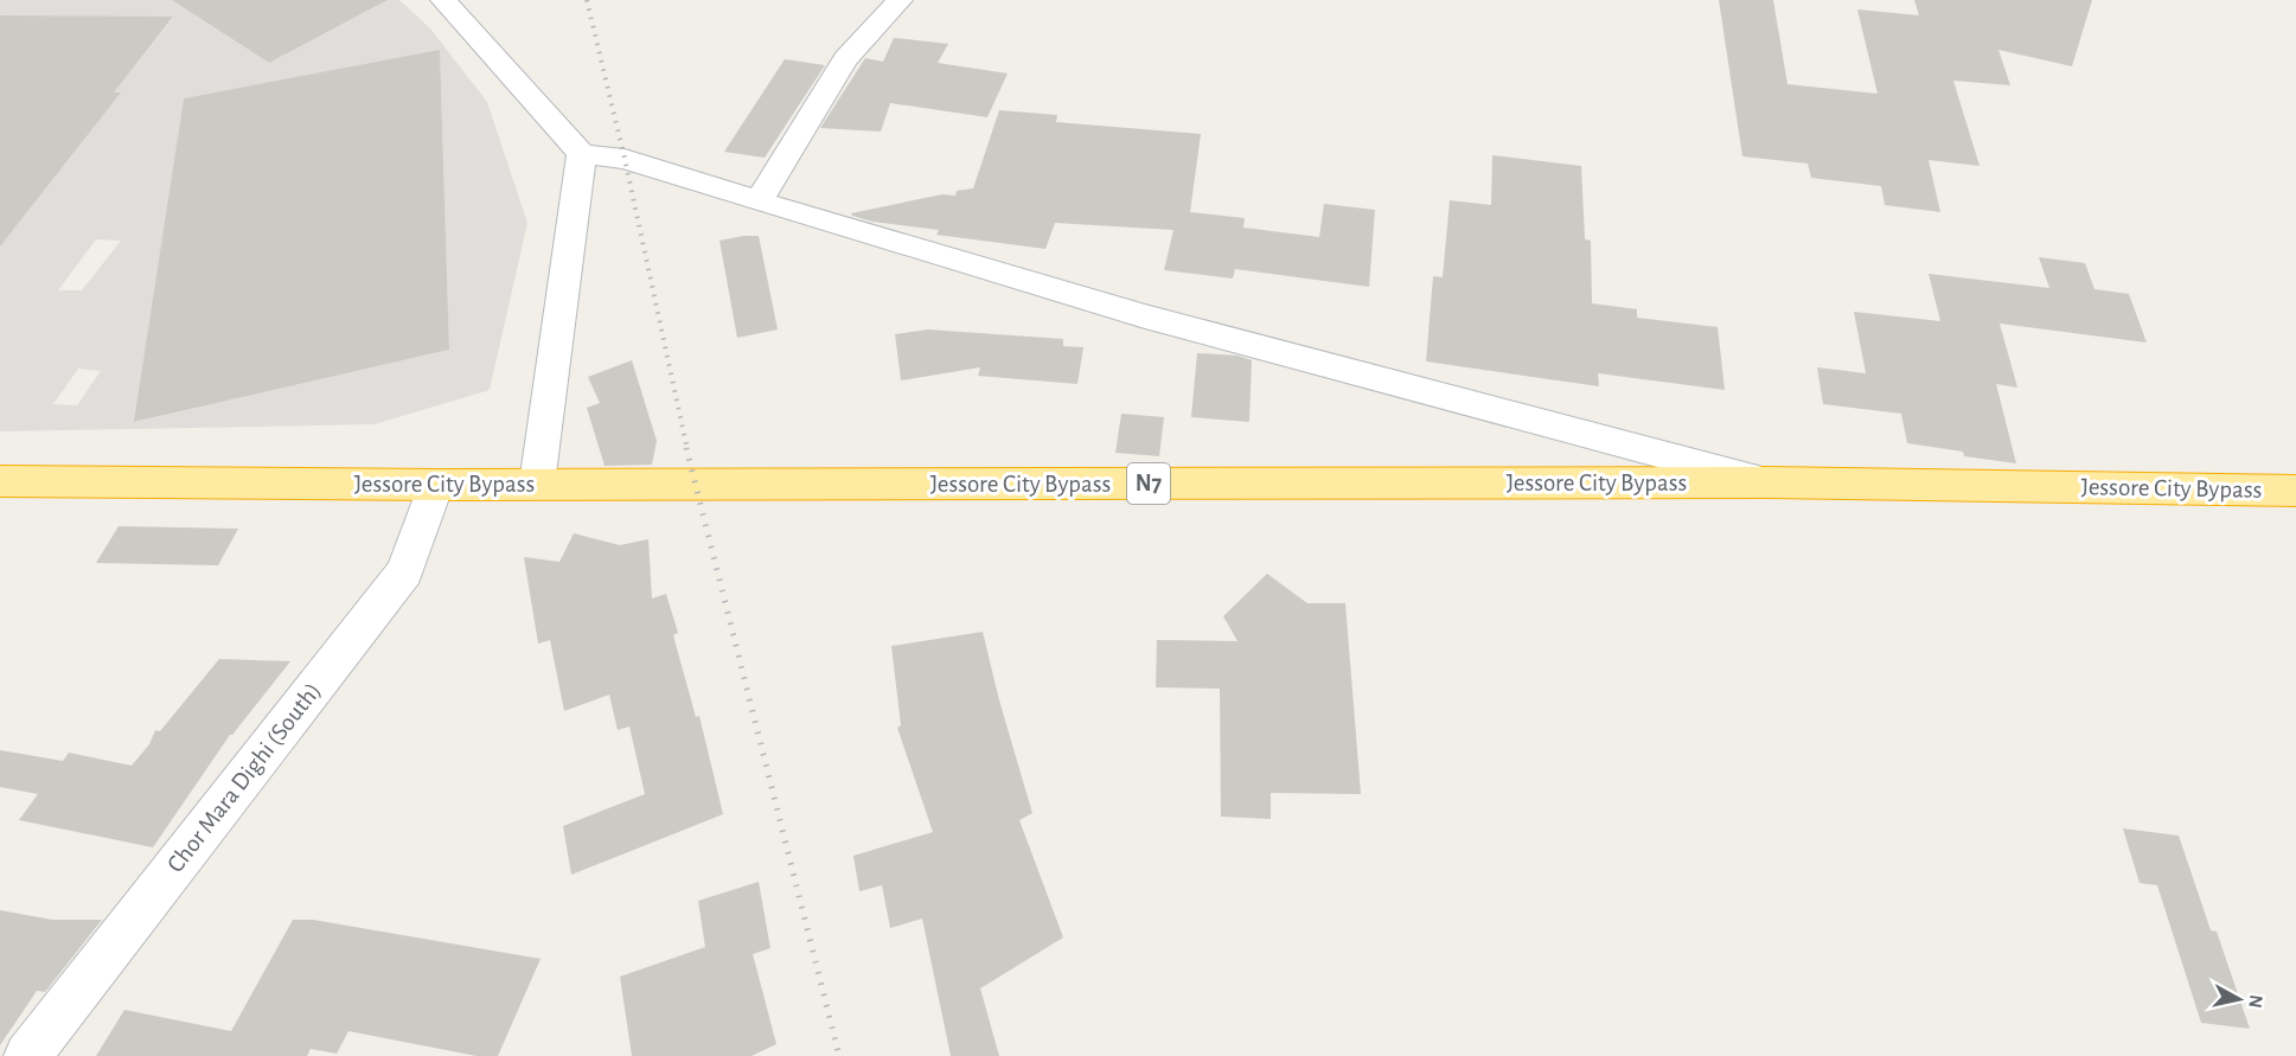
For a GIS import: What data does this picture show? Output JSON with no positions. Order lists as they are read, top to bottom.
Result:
{
  "streets": {
    "highway": ["Jessore City Bypass", "N7"],
    "street": ["Chor Mara Dighi (South)"]
  },
  "crossings": [
    ["Jessore City Bypass", "Chor Mara Dighi (South)"]
  ],
  "north": "right"
}
